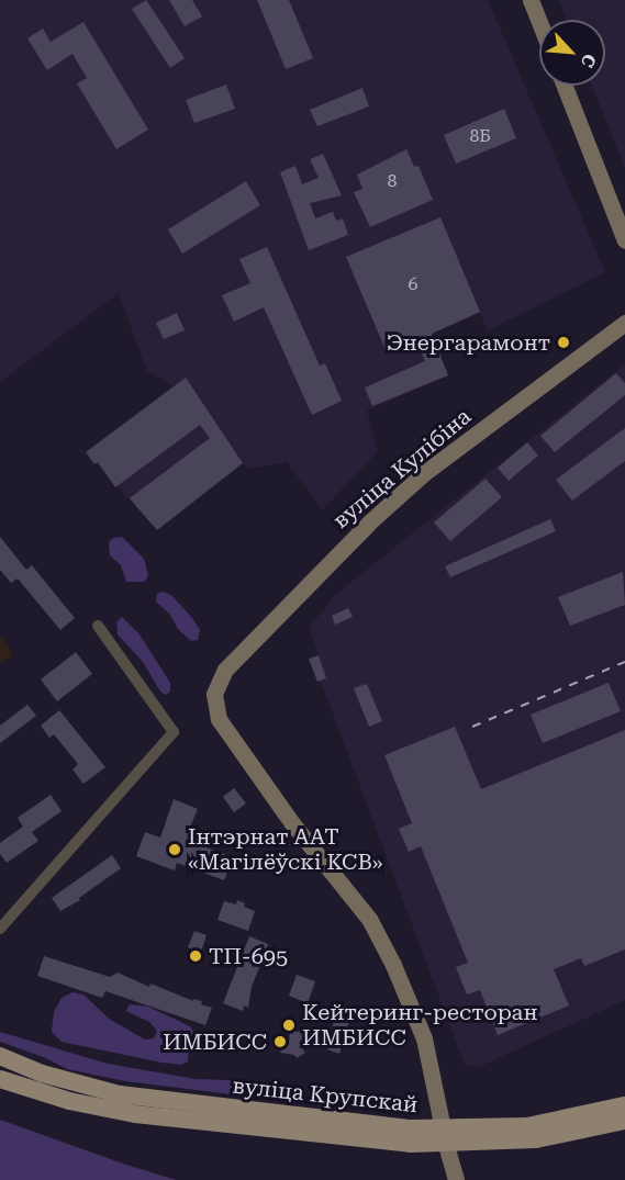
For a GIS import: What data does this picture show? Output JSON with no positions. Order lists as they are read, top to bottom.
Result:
{
  "streets": {
    "main road": ["вуліца Кулібіна", "вуліца Крупскай"]
  },
  "crossings": [
    ["вуліца Кулібіна", "вуліца Крупскай"]
  ],
  "places": [
    "Энергарамонт",
    "Інтэрнат ААТ «Магілёўскі КСВ»",
    "ТП-695",
    "Кейтеринг-ресторан ИМБИСС",
    "ИМБИСС"
  ],
  "house_numbers": ["8Б", "8", "6"],
  "north": "bottom right"
}
